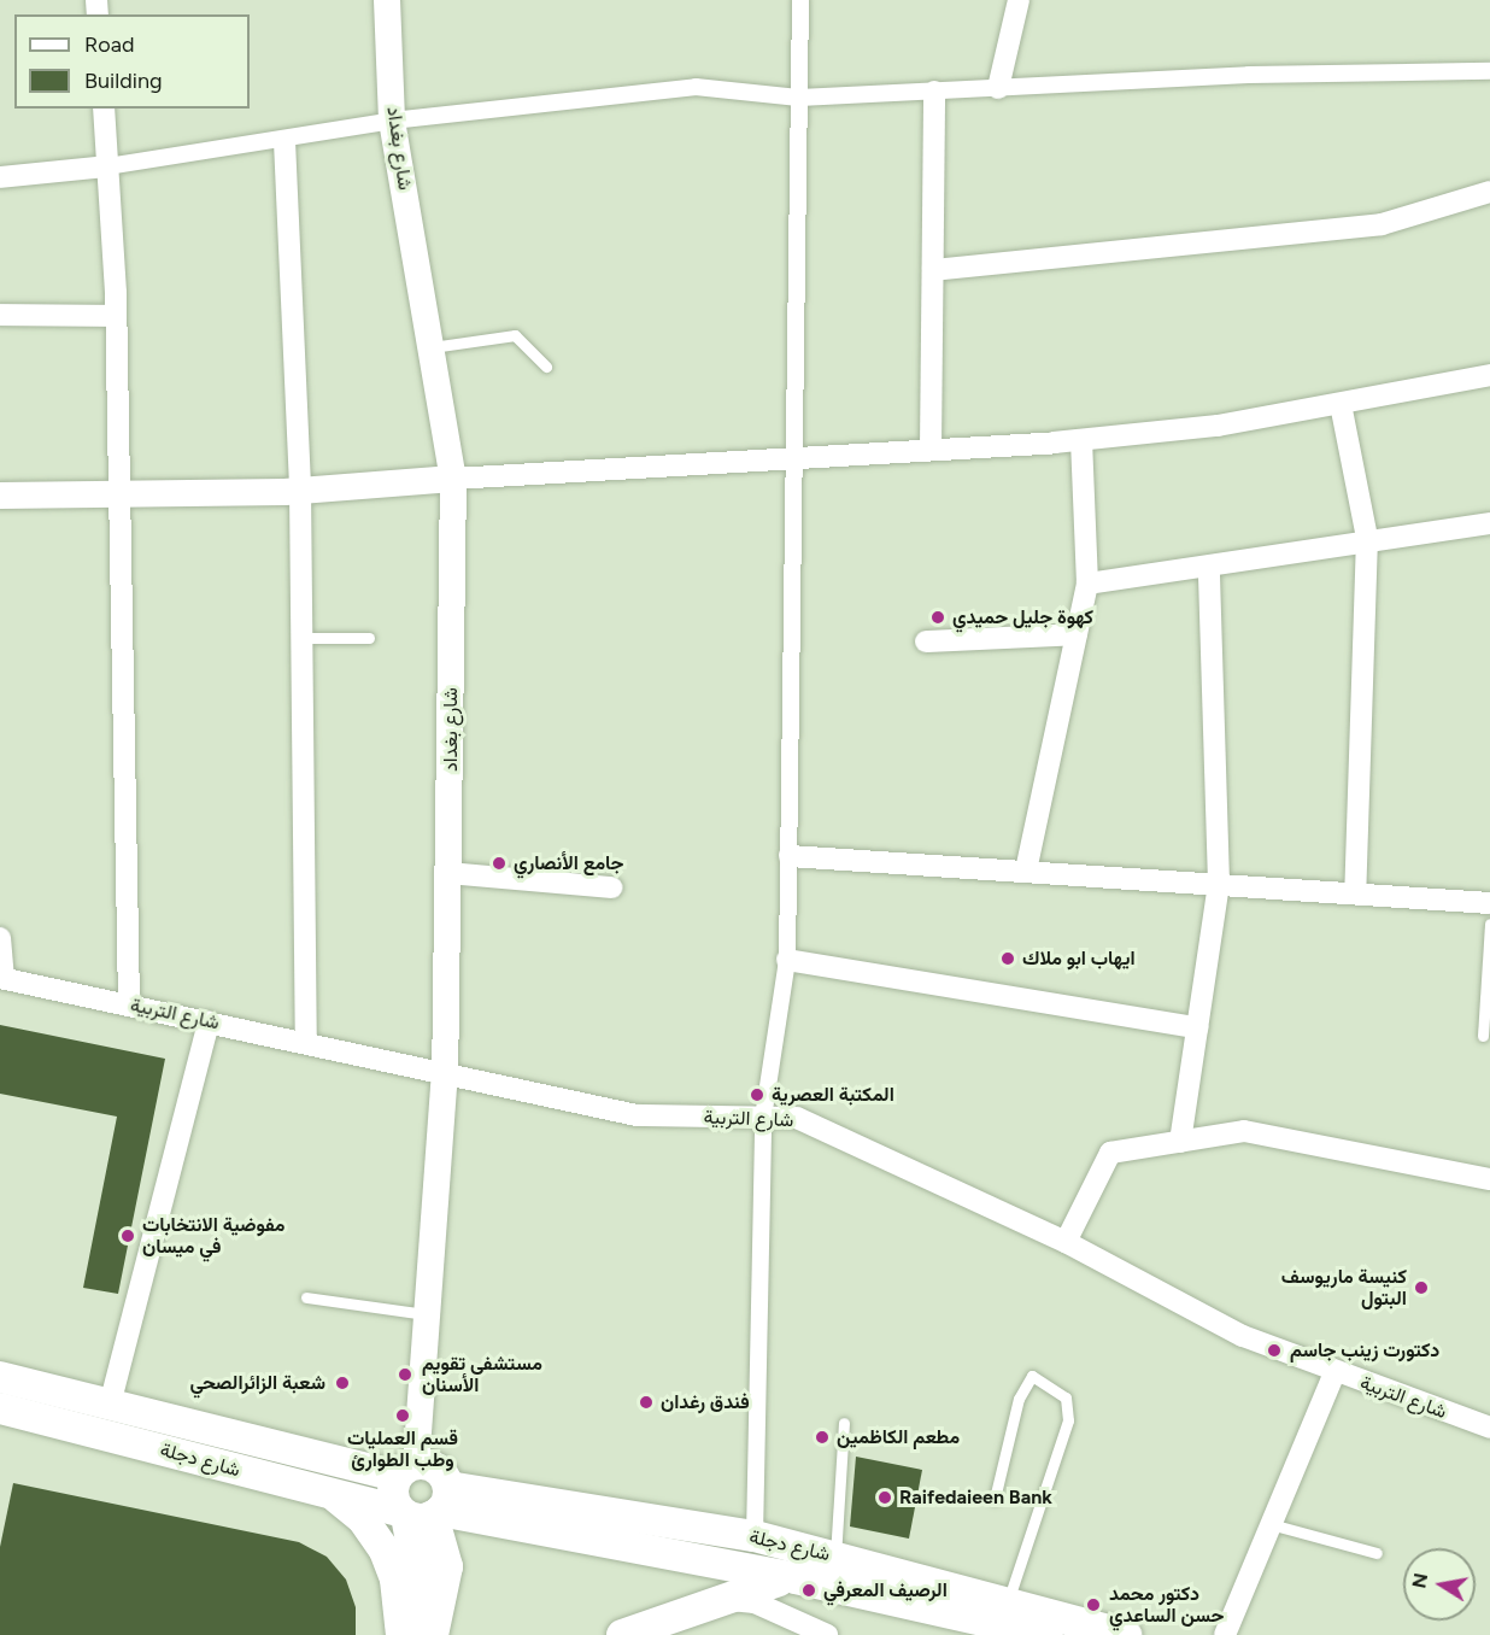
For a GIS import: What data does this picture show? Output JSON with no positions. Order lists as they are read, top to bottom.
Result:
{
  "streets": {
    "main road": ["شارع دجلة"],
    "street": ["شارع بغداد", "شارع التربية"]
  },
  "crossings": [
    ["شارع بغداد", "شارع التربية"],
    ["شارع بغداد", "شارع دجلة"]
  ],
  "places": [
    "كهوة جليل حميدي",
    "جامع الأنصاري",
    "ايهاب ابو ملاك",
    "المكتبة العصرية",
    "مفوضية الانتخابات في ميسان",
    "كنيسة ماريوسف البتول",
    "دكتورت زينب جاسم",
    "مستشفى تقويم الأسنان",
    "شعبة الزائرالصحي",
    "فندق رغدان",
    "قسم العمليات وطب الطوارئ",
    "مطعم الكاظمين",
    "Raifedaieen Bank",
    "الرصيف المعرفي",
    "دكتور محمد حسن الساعدي"
  ],
  "legend": ["Road", "Building"],
  "north": "left"
}
